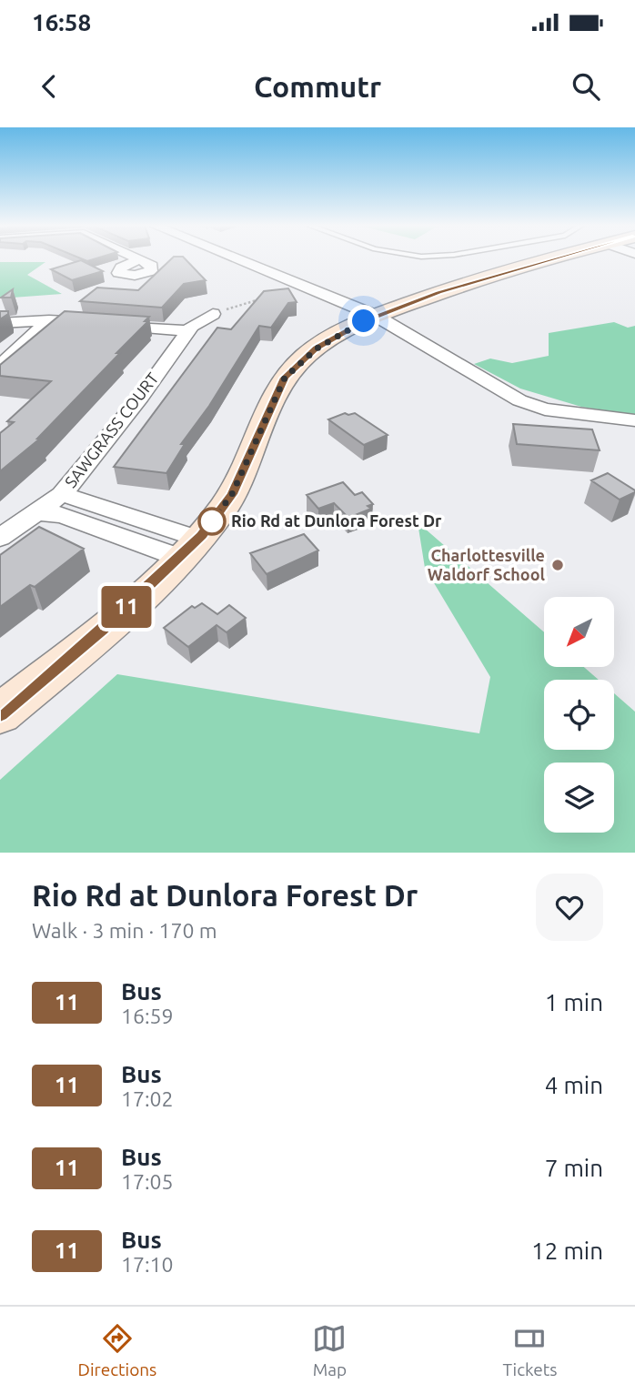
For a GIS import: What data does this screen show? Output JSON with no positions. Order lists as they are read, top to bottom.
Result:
{
  "streets": {
    "street": ["SAWGRASS COURT"]
  },
  "places": ["Rio Rd at Dunlora Forest Dr", "Charlottesville Waldorf School"],
  "lines": ["bus line 11"],
  "north": "bottom left",
  "page": {
    "status": "16:58",
    "header": "Commutr",
    "on_map": "11",
    "heading": ["Rio Rd at Dunlora Forest Dr", "Walk · 3 min · 170 m"],
    "list": [
      {
        "mark": "11",
        "name": "Bus",
        "note": "16:59",
        "value": "1 min"
      },
      {
        "mark": "11",
        "name": "Bus",
        "note": "17:02",
        "value": "4 min"
      },
      {
        "mark": "11",
        "name": "Bus",
        "note": "17:05",
        "value": "7 min"
      },
      {
        "mark": "11",
        "name": "Bus",
        "note": "17:10",
        "value": "12 min"
      }
    ],
    "tabs": ["Directions", "Map", "Tickets"]
  }
}
